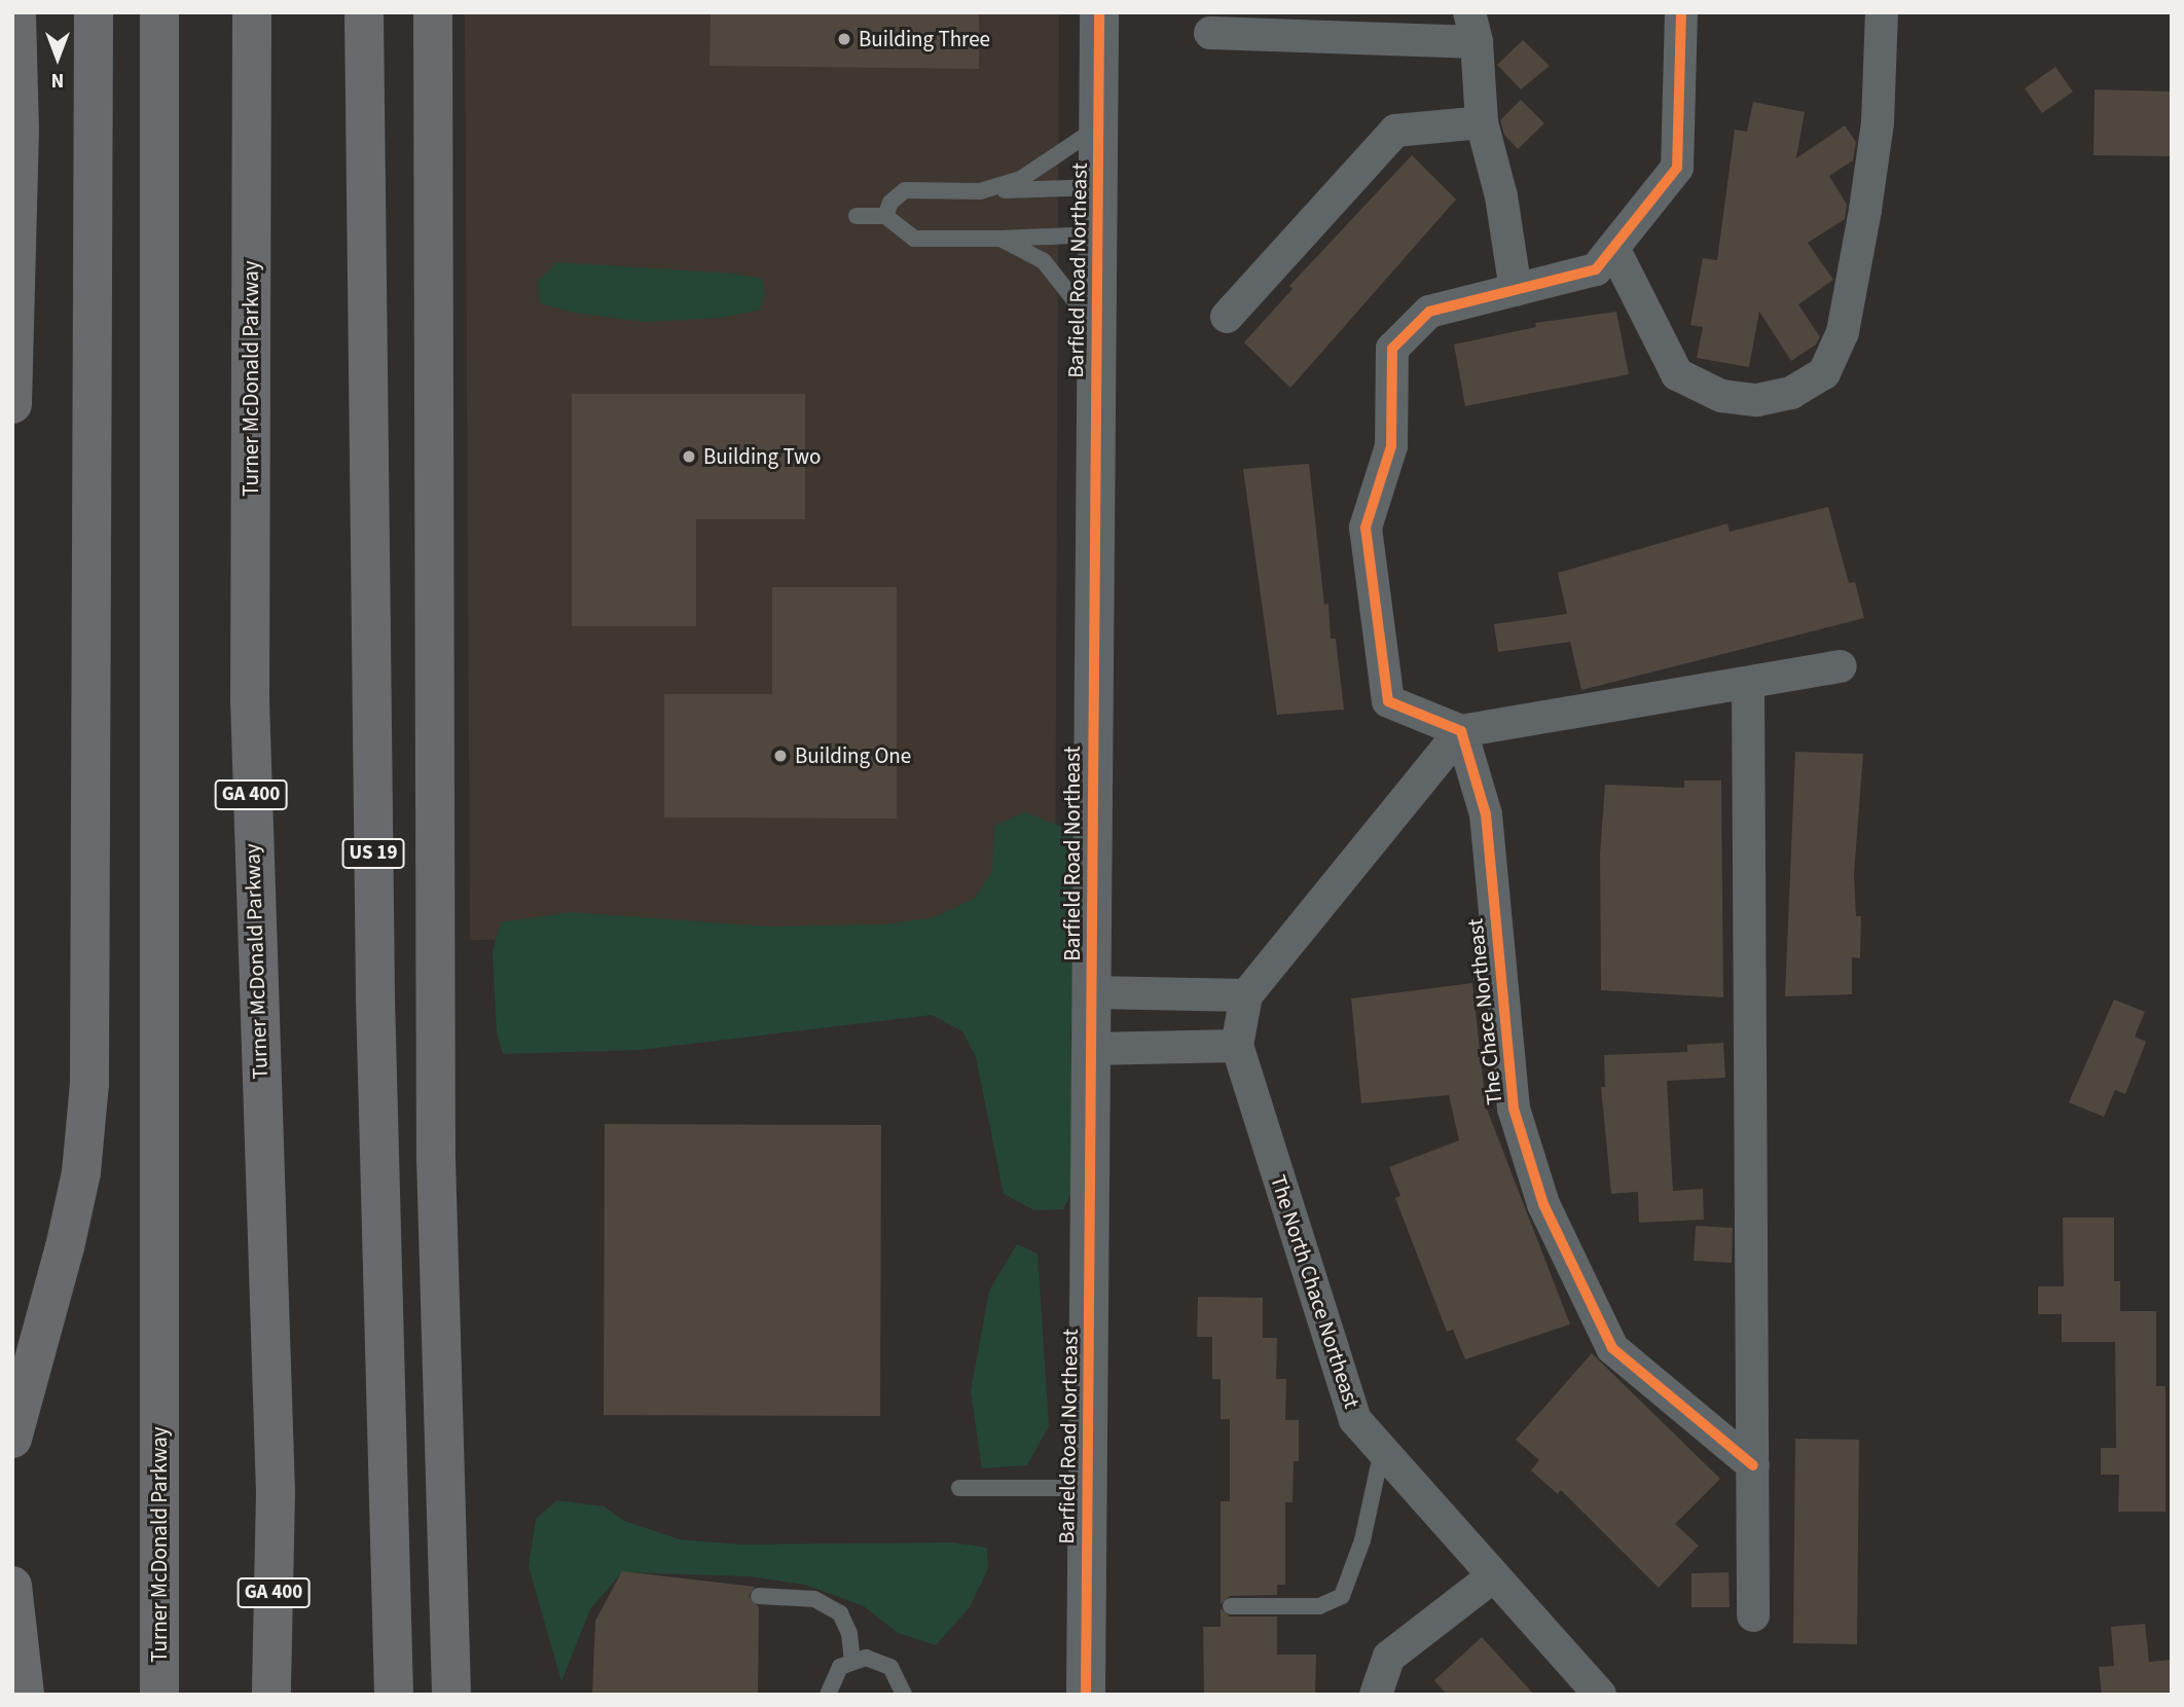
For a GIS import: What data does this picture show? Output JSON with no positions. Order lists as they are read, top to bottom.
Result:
{
  "streets": {
    "highway": ["Turner McDonald Parkway", "GA 400", "US 19"],
    "street": ["Barfield Road Northeast", "The Chace Northeast", "The North Chace Northeast"]
  },
  "places": ["Building Three", "Building Two", "Building One"],
  "north": "bottom"
}
